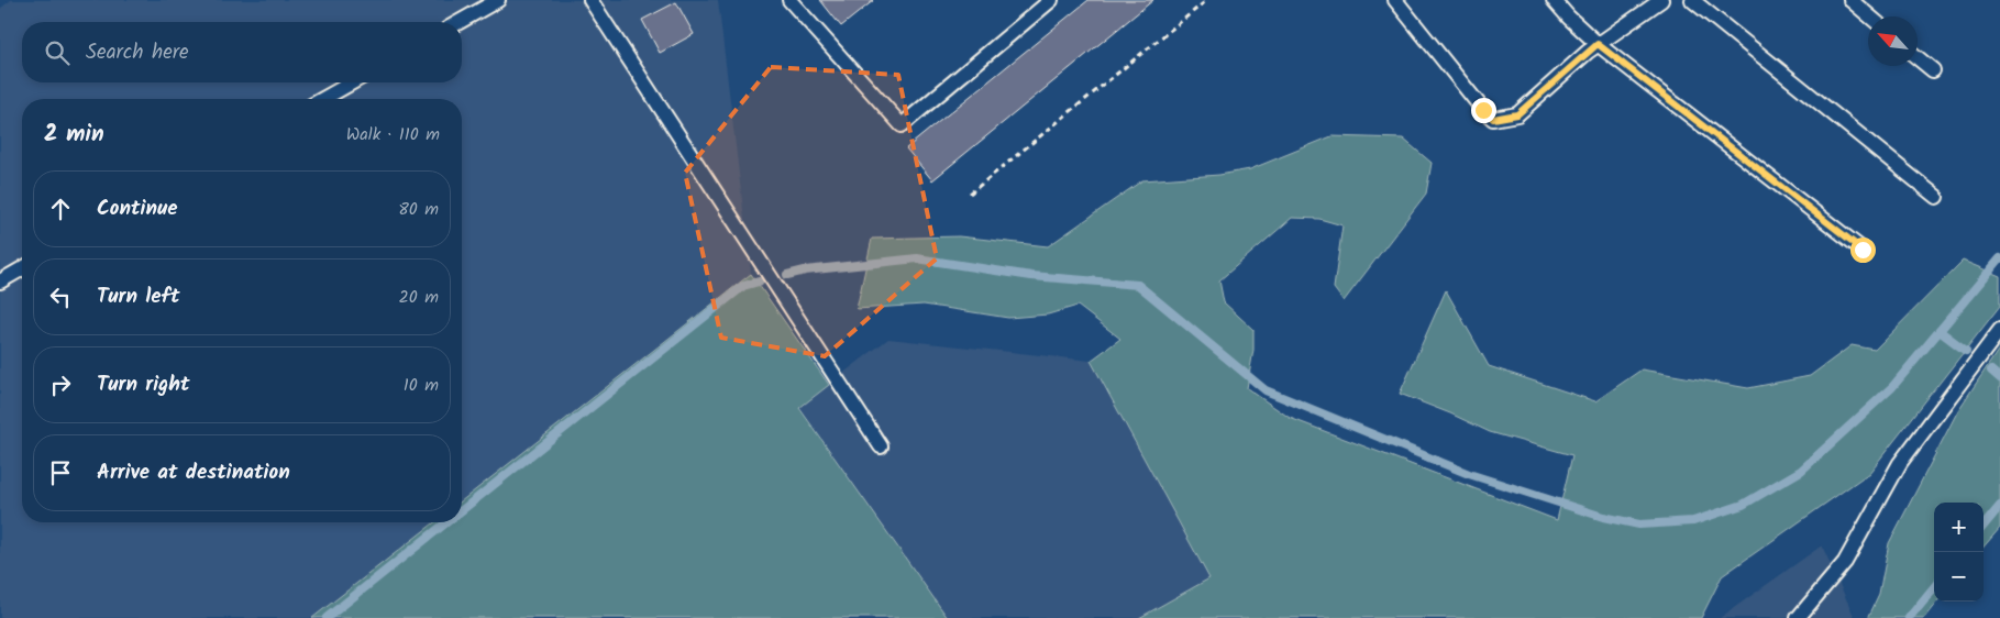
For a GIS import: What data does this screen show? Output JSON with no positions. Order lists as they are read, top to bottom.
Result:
{
  "north": "top left",
  "page": {
    "search": "Search here",
    "heading": ["2 min", "Walk · 110 m"],
    "list": [
      ["Continue", "80 m"],
      ["Turn left", "20 m"],
      ["Turn right", "10 m"],
      "Arrive at destination"
    ],
    "map_buttons": ["+", "−"]
  }
}
